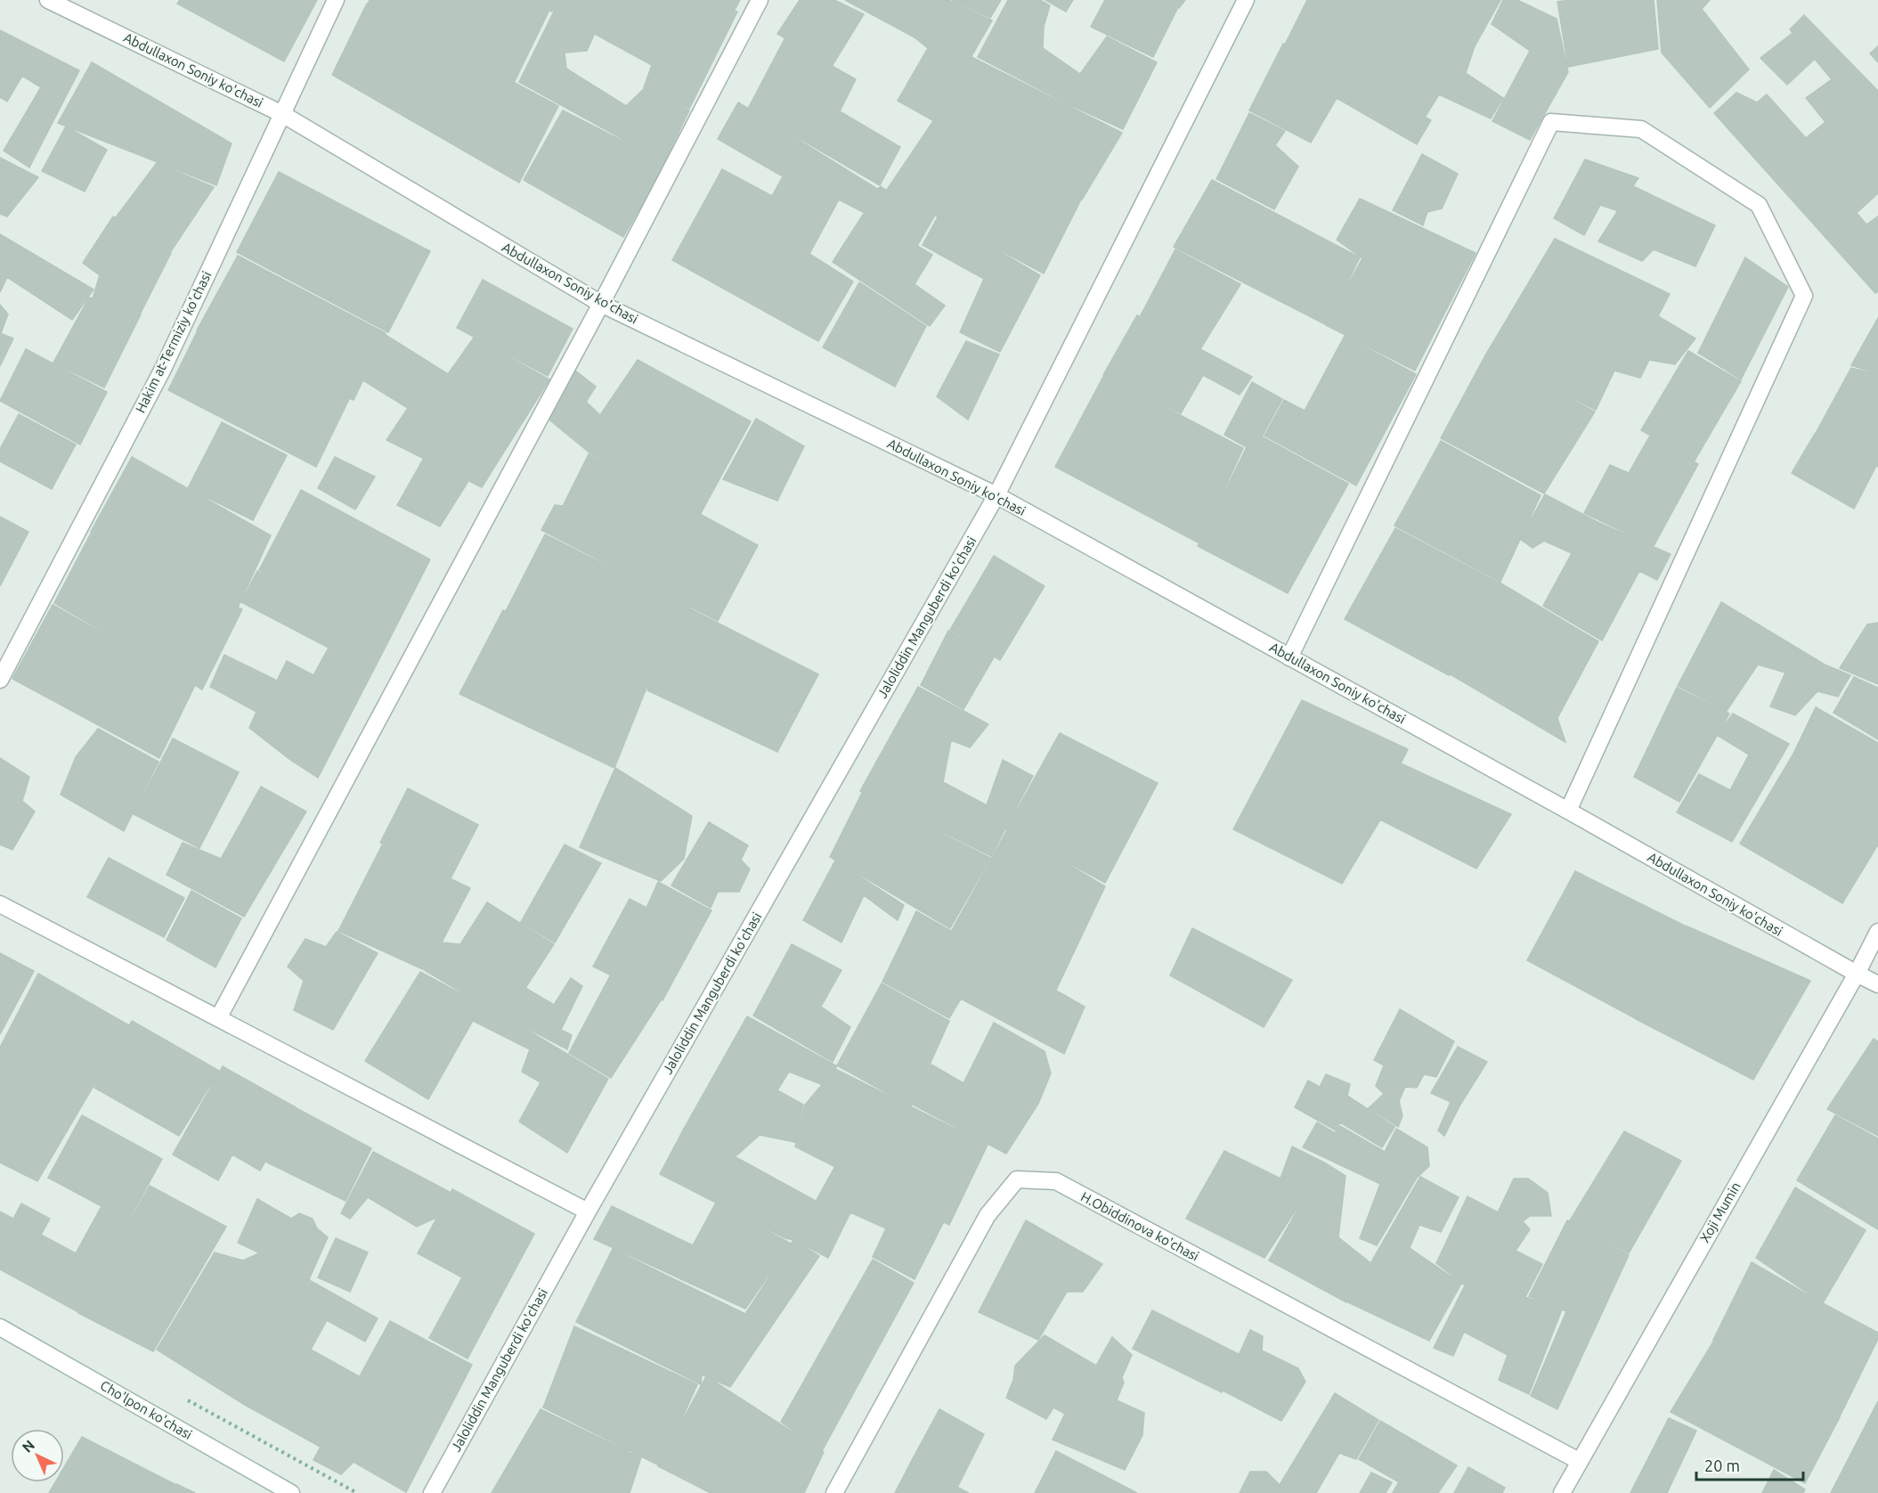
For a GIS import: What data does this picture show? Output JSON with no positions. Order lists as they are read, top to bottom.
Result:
{
  "streets": {
    "street": [
      "Abdullaxon Soniy ko'chasi",
      "Hakim at-Termiziy ko'chasi",
      "Jaloliddin Manguberdi ko'chasi",
      "Xoji Mumin",
      "H.Obiddinova ko'chasi",
      "Cho'lpon ko'chasi"
    ]
  },
  "crossings": [
    ["Abdullaxon Soniy ko'chasi", "Hakim at-Termiziy ko'chasi"],
    ["Abdullaxon Soniy ko'chasi", "Jaloliddin Manguberdi ko'chasi"],
    ["Abdullaxon Soniy ko'chasi", "Xoji Mumin"],
    ["Xoji Mumin", "H.Obiddinova ko'chasi"]
  ],
  "scale_bar": "20 m",
  "north": "top left"
}
